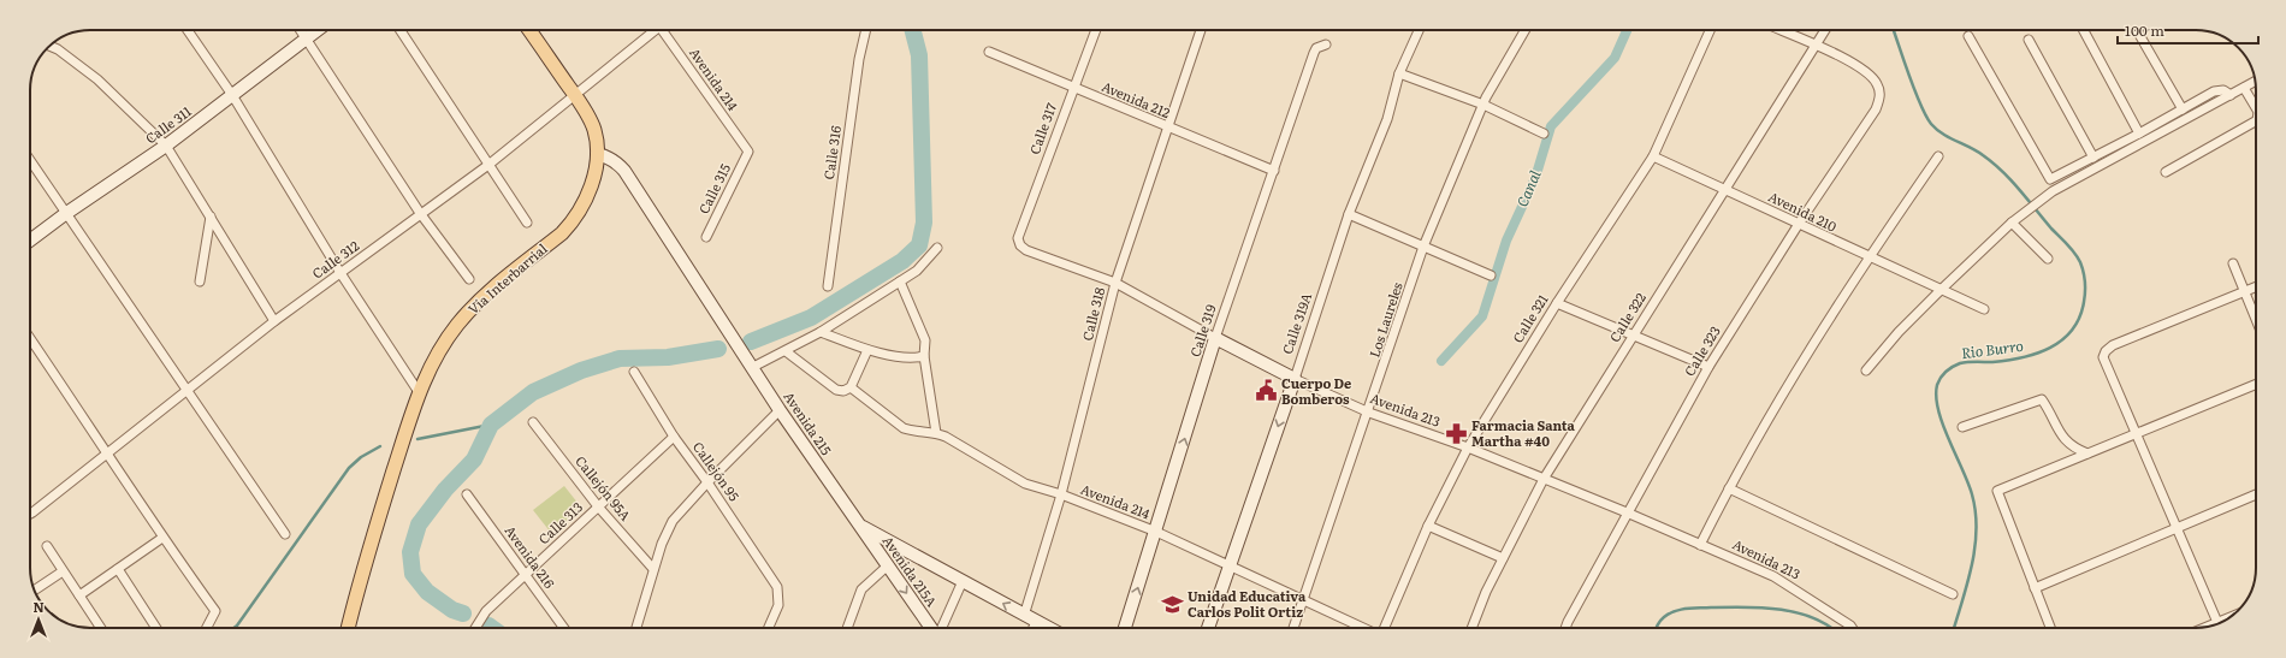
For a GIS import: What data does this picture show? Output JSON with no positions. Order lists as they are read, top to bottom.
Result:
{
  "streets": {
    "main road": ["Vía Interbarrial"],
    "street": [
      "Avenida 214",
      "Avenida 212",
      "Calle 311",
      "Calle 317",
      "Calle 316",
      "Calle 315",
      "Avenida 210",
      "Calle 312",
      "Calle 318",
      "Calle 322",
      "Calle 321",
      "Los Laureles",
      "Calle 319A",
      "Calle 319",
      "Calle 323",
      "Avenida 213",
      "Avenida 215",
      "Callejón 95",
      "Callejón 95A",
      "Calle 313",
      "Avenida 216",
      "Avenida 215A"
    ]
  },
  "crossings": [
    ["Avenida 214", "Calle 315"],
    ["Avenida 214", "Calle 318"],
    ["Avenida 214", "Los Laureles"],
    ["Avenida 214", "Calle 319A"],
    ["Avenida 214", "Calle 319"],
    ["Avenida 212", "Calle 317"],
    ["Avenida 212", "Calle 318"],
    ["Avenida 212", "Calle 319"],
    ["Calle 317", "Avenida 213"],
    ["Avenida 210", "Calle 322"],
    ["Avenida 210", "Calle 321"],
    ["Avenida 210", "Calle 323"],
    ["Calle 312", "Vía Interbarrial"],
    ["Vía Interbarrial", "Avenida 215"],
    ["Calle 318", "Avenida 213"],
    ["Calle 318", "Avenida 215"],
    ["Calle 322", "Calle 323"],
    ["Calle 322", "Avenida 213"],
    ["Calle 321", "Avenida 213"],
    ["Los Laureles", "Avenida 213"],
    ["Calle 319A", "Avenida 213"],
    ["Calle 319", "Avenida 213"],
    ["Calle 323", "Avenida 213"],
    ["Avenida 215", "Avenida 215A"],
    ["Callejón 95", "Calle 313"],
    ["Callejón 95A", "Calle 313"],
    ["Calle 313", "Avenida 216"]
  ],
  "one_way": ["Calle 319", "Avenida 215A"],
  "water": ["Canal", "Rio Burro"],
  "places": {
    "public building": ["Cuerpo De Bomberos"],
    "pharmacy": ["Farmacia Santa Martha #40"],
    "school or university": ["Unidad Educativa Carlos Polit Ortiz"]
  },
  "scale_bar": "100 m",
  "north": "top"
}
